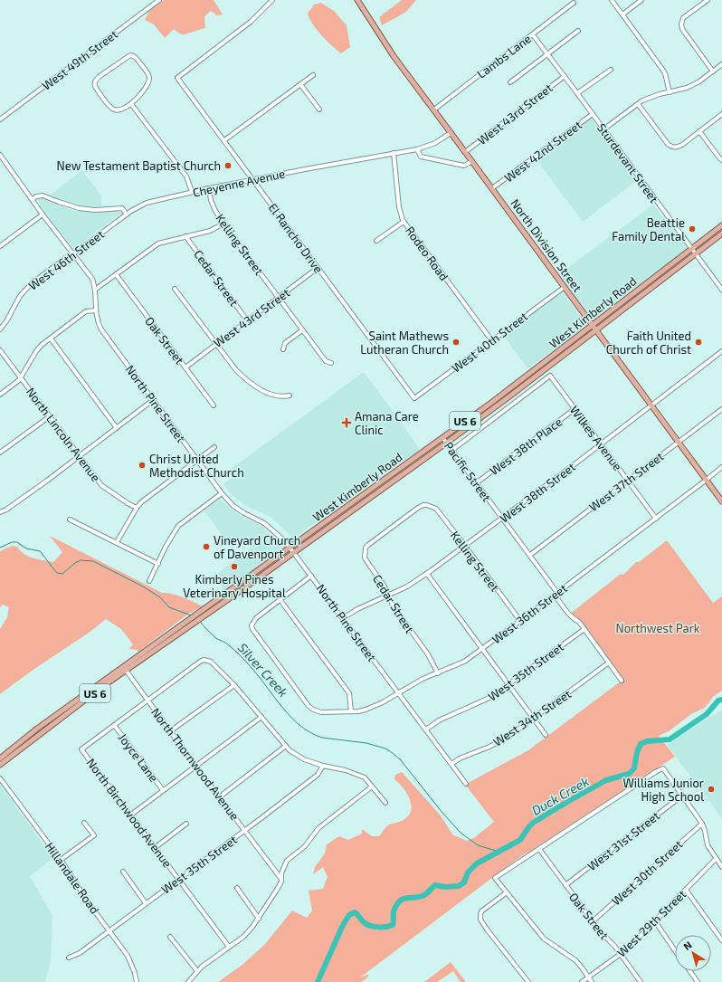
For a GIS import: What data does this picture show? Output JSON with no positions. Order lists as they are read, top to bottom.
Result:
{
  "streets": {
    "main road": ["North Division Street", "West Kimberly Road", "US 6"],
    "street": [
      "Lambs Lane",
      "West 49th Street",
      "West 43rd Street",
      "West 42nd Street",
      "Sturdevant Street",
      "Cheyenne Avenue",
      "El Rancho Drive",
      "Kelling Street",
      "Rodeo Road",
      "West 46th Street",
      "Cedar Street",
      "Oak Street",
      "West 40th Street",
      "North Pine Street",
      "North Lincoln Avenue",
      "Wilkes Avenue",
      "West 38th Place",
      "Pacific Street",
      "West 37th Street",
      "West 38th Street",
      "West 36th Street",
      "West 35th Street",
      "West 34th Street",
      "Joyce Lane",
      "North Thornwood Avenue",
      "North Birchwood Avenue",
      "West 31st Street",
      "West 30th Street",
      "Hillandale Road",
      "West 29th Street"
    ]
  },
  "crossings": [
    ["Lambs Lane", "North Division Street"],
    ["West 43rd Street", "Sturdevant Street"],
    ["West 43rd Street", "El Rancho Drive"],
    ["West 43rd Street", "Kelling Street"],
    ["West 43rd Street", "North Division Street"],
    ["West 43rd Street", "Cedar Street"],
    ["West 43rd Street", "Oak Street"],
    ["West 42nd Street", "Sturdevant Street"],
    ["West 42nd Street", "North Division Street"],
    ["Sturdevant Street", "West Kimberly Road"],
    ["Cheyenne Avenue", "El Rancho Drive"],
    ["Cheyenne Avenue", "Kelling Street"],
    ["Cheyenne Avenue", "North Division Street"],
    ["Cheyenne Avenue", "Rodeo Road"],
    ["Cheyenne Avenue", "West 46th Street"],
    ["El Rancho Drive", "West 40th Street"],
    ["Kelling Street", "Cedar Street"],
    ["Kelling Street", "West 38th Street"],
    ["Kelling Street", "West 36th Street"],
    ["North Division Street", "West Kimberly Road"],
    ["North Division Street", "West 40th Street"],
    ["North Division Street", "West 37th Street"],
    ["North Division Street", "West 38th Street"],
    ["North Division Street", "West 36th Street"],
    ["Rodeo Road", "West 40th Street"],
    ["West 46th Street", "North Pine Street"],
    ["Cedar Street", "West 38th Street"],
    ["Cedar Street", "West 36th Street"],
    ["West Kimberly Road", "North Pine Street"],
    ["West Kimberly Road", "Pacific Street"],
    ["West Kimberly Road", "North Thornwood Avenue"],
    ["Oak Street", "West 31st Street"],
    ["Oak Street", "West 30th Street"],
    ["Oak Street", "West 29th Street"],
    ["North Pine Street", "West 38th Street"],
    ["North Pine Street", "West 36th Street"],
    ["North Pine Street", "West 35th Street"],
    ["North Pine Street", "West 34th Street"],
    ["Wilkes Avenue", "West 38th Place"],
    ["Wilkes Avenue", "Pacific Street"],
    ["Wilkes Avenue", "West 37th Street"],
    ["Wilkes Avenue", "West 38th Street"],
    ["Wilkes Avenue", "West 36th Street"],
    ["West 38th Place", "Pacific Street"],
    ["Pacific Street", "West 37th Street"],
    ["Pacific Street", "West 38th Street"],
    ["Pacific Street", "West 36th Street"],
    ["Pacific Street", "West 35th Street"],
    ["Pacific Street", "West 34th Street"],
    ["West 35th Street", "North Thornwood Avenue"],
    ["West 35th Street", "North Birchwood Avenue"],
    ["West 35th Street", "Hillandale Road"],
    ["Joyce Lane", "North Birchwood Avenue"]
  ],
  "water": ["Silver Creek", "Duck Creek"],
  "parks": ["Northwest Park"],
  "places": {
    "other": [
      "New Testament Baptist Church",
      "Beattie Family Dental",
      "Saint Mathews Lutheran Church",
      "Faith United Church of Christ",
      "Christ United Methodist Church",
      "Vineyard Church of Davenport",
      "Kimberly Pines Veterinary Hospital",
      "Williams Junior High School"
    ],
    "health": ["Amana Care Clinic"]
  },
  "north": "top left"
}
